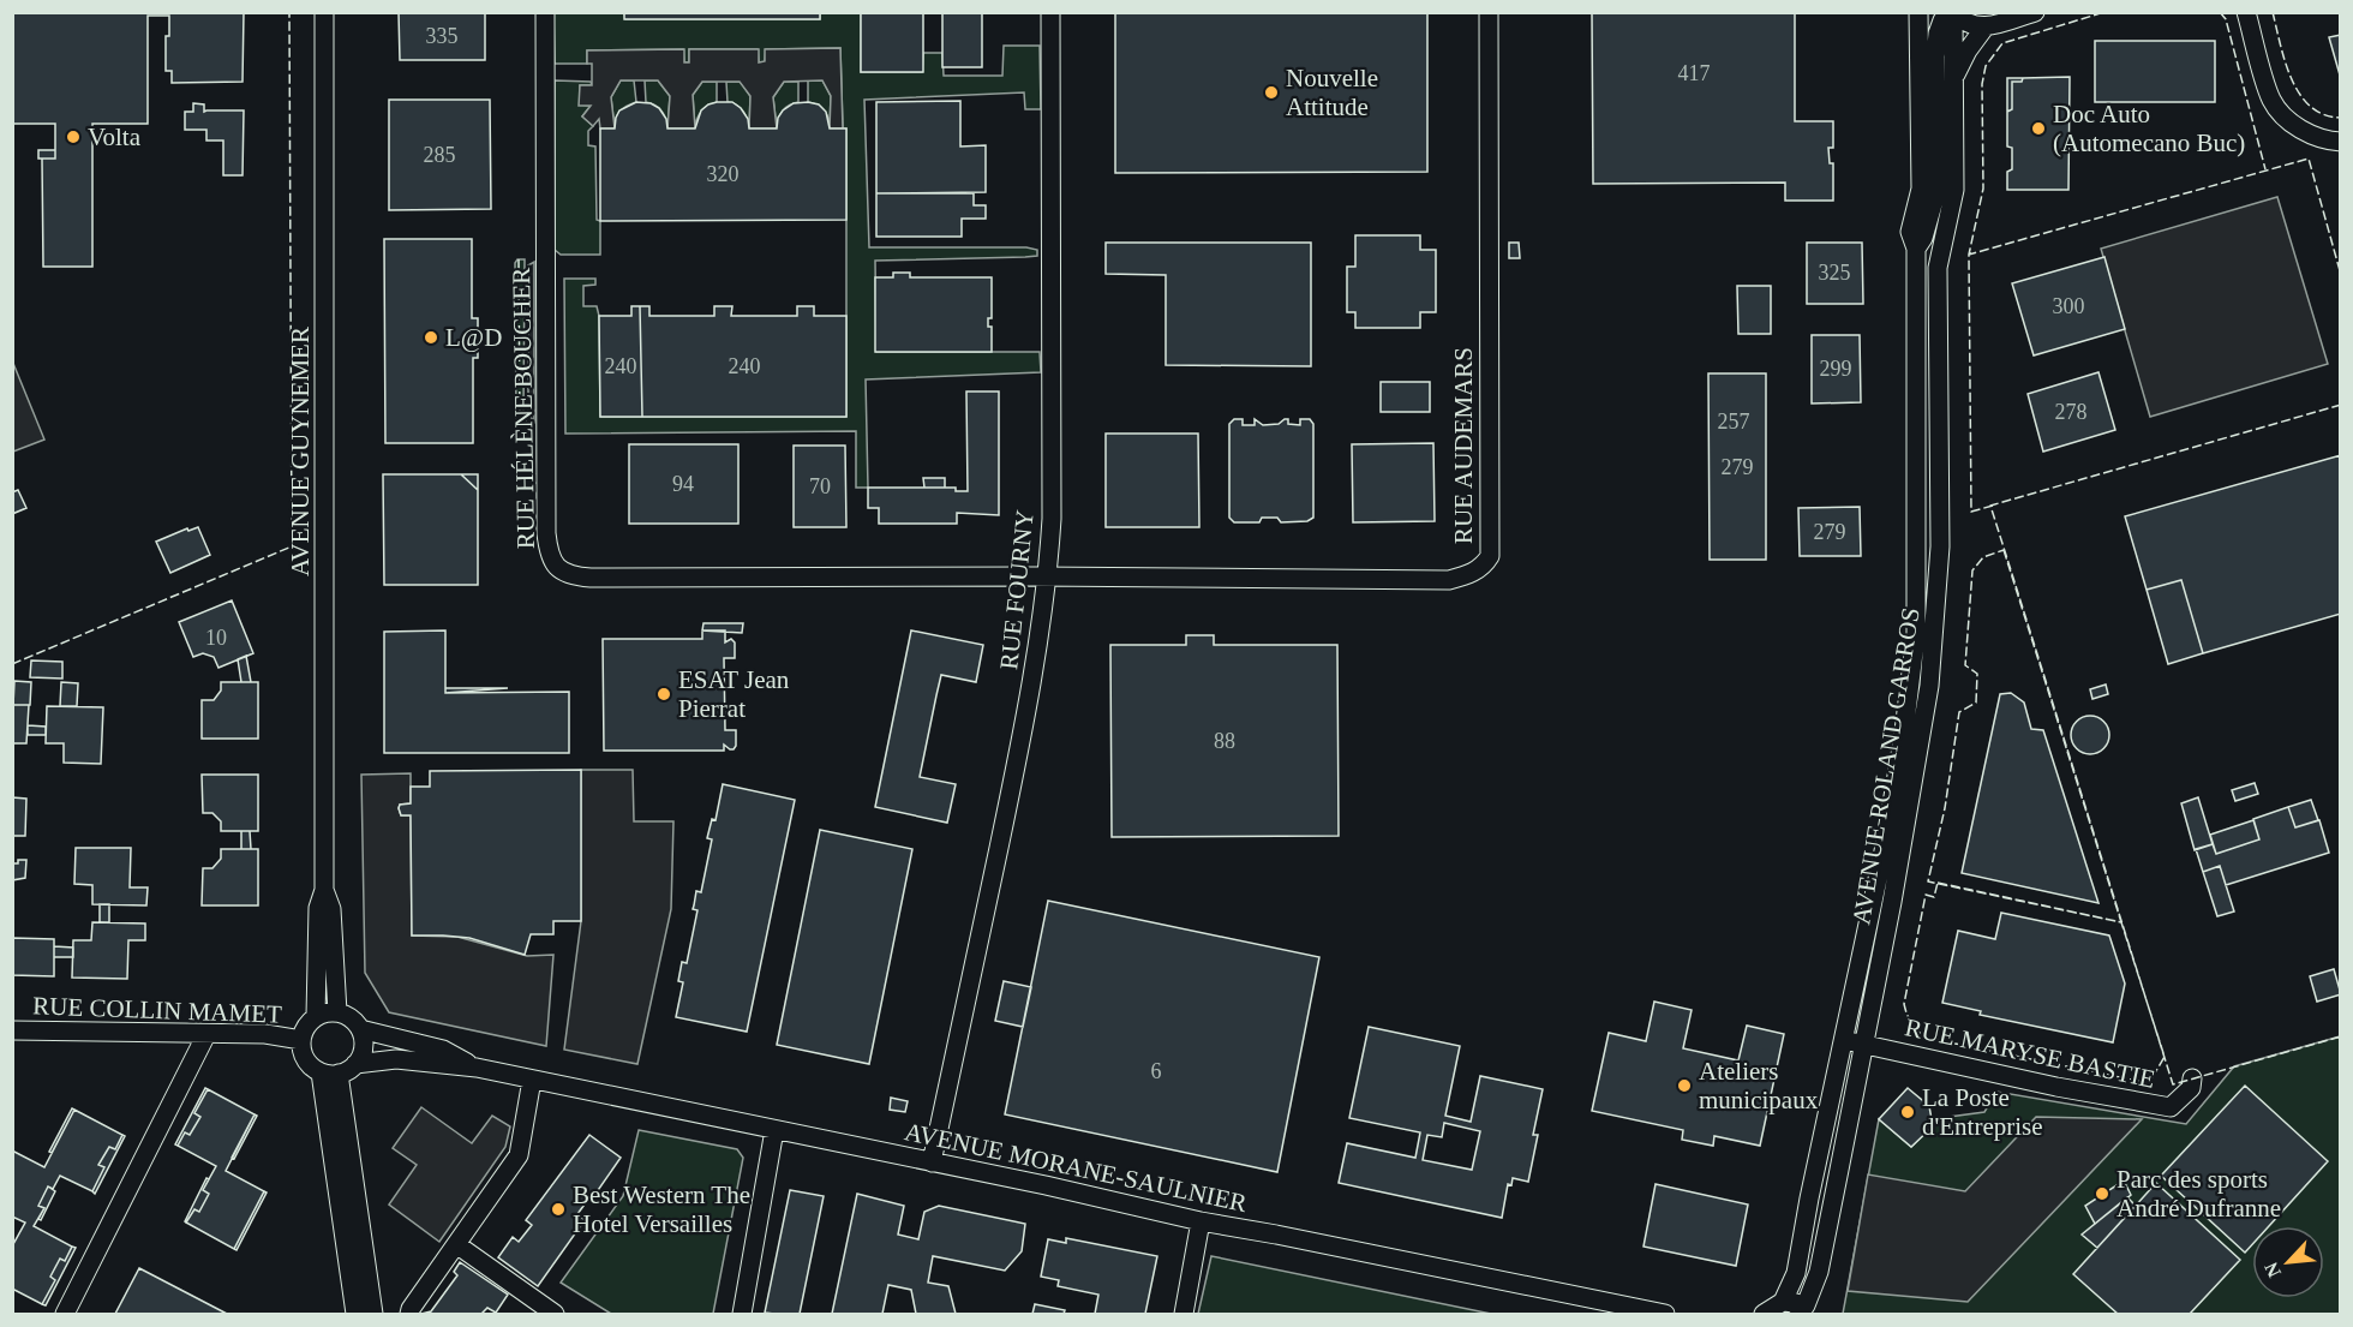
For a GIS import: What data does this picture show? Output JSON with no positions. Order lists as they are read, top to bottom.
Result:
{
  "streets": {
    "street": [
      "RUE HÉLÈNE BOUCHER",
      "RUE AUDEMARS",
      "AVENUE GUYNEMER",
      "RUE FOURNY",
      "AVENUE ROLAND GARROS",
      "RUE COLLIN MAMET",
      "RUE MARYSE BASTIE",
      "AVENUE MORANE-SAULNIER"
    ]
  },
  "crossings": [
    ["RUE HÉLÈNE BOUCHER", "RUE AUDEMARS"],
    ["RUE HÉLÈNE BOUCHER", "RUE FOURNY"],
    ["RUE AUDEMARS", "RUE FOURNY"],
    ["AVENUE GUYNEMER", "RUE COLLIN MAMET"],
    ["AVENUE GUYNEMER", "AVENUE MORANE-SAULNIER"],
    ["RUE FOURNY", "AVENUE MORANE-SAULNIER"],
    ["AVENUE ROLAND GARROS", "RUE MARYSE BASTIE"],
    ["RUE COLLIN MAMET", "AVENUE MORANE-SAULNIER"]
  ],
  "places": [
    "Nouvelle Attitude",
    "Doc Auto (Automecano Buc)",
    "Volta",
    "L@D",
    "ESAT Jean Pierrat",
    "Ateliers municipaux",
    "La Poste d'Entreprise",
    "Parc des sports André Dufranne",
    "Best Western The Hotel Versailles"
  ],
  "house_numbers": [
    "335",
    "417",
    "285",
    "320",
    "325",
    "300",
    "240",
    "240",
    "299",
    "278",
    "257",
    "279",
    "94",
    "70",
    "279",
    "10",
    "88",
    "6"
  ],
  "north": "bottom left"
}
